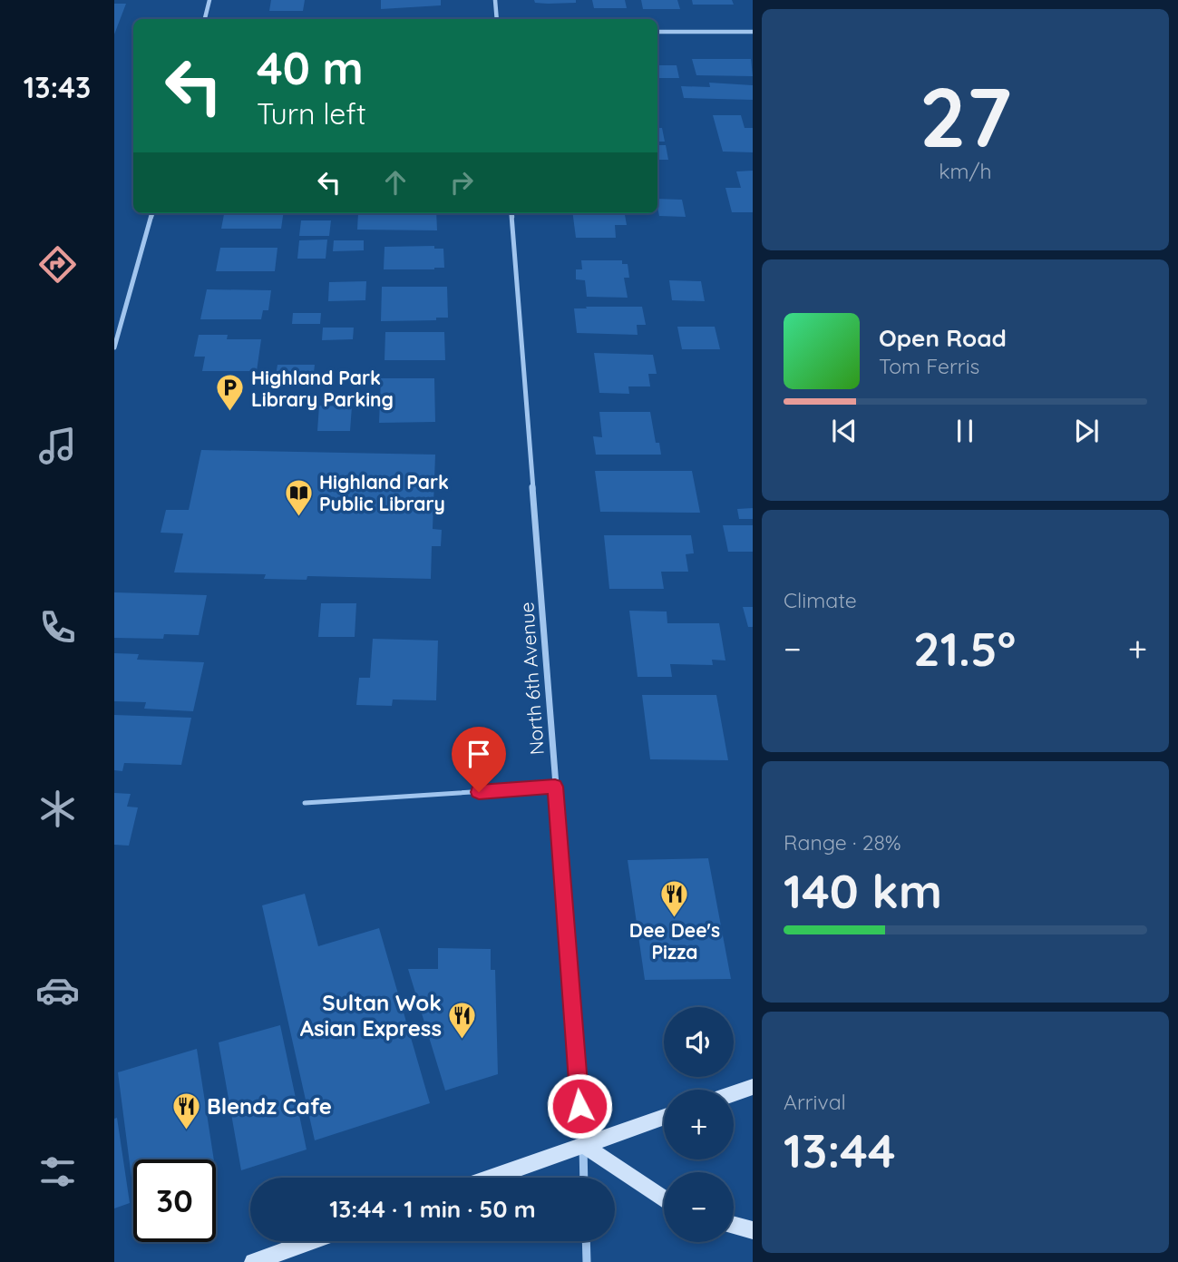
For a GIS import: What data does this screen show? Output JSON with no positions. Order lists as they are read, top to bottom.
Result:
{
  "streets": {
    "street": ["North 6th Avenue"]
  },
  "places": {
    "parking": ["Highland Park Library Parking"],
    "library": ["Highland Park Public Library"],
    "restaurant": ["Dee Dee's Pizza", "Sultan Wok Asian Express", "Blendz Cafe"]
  },
  "page": {
    "tabs": "13:43",
    "tile": [
      ["27", "km/h"],
      "Climate",
      ["Range · 28%", "140 km"],
      ["Arrival", "13:44"]
    ],
    "turn": ["40 m", "Turn left"],
    "song": ["Open Road", "Tom Ferris"],
    "heat": ["−", "21.5°", "+"],
    "map_buttons": ["+", "−"],
    "limit": "30",
    "trip": "13:44 · 1 min · 50 m"
  }
}
